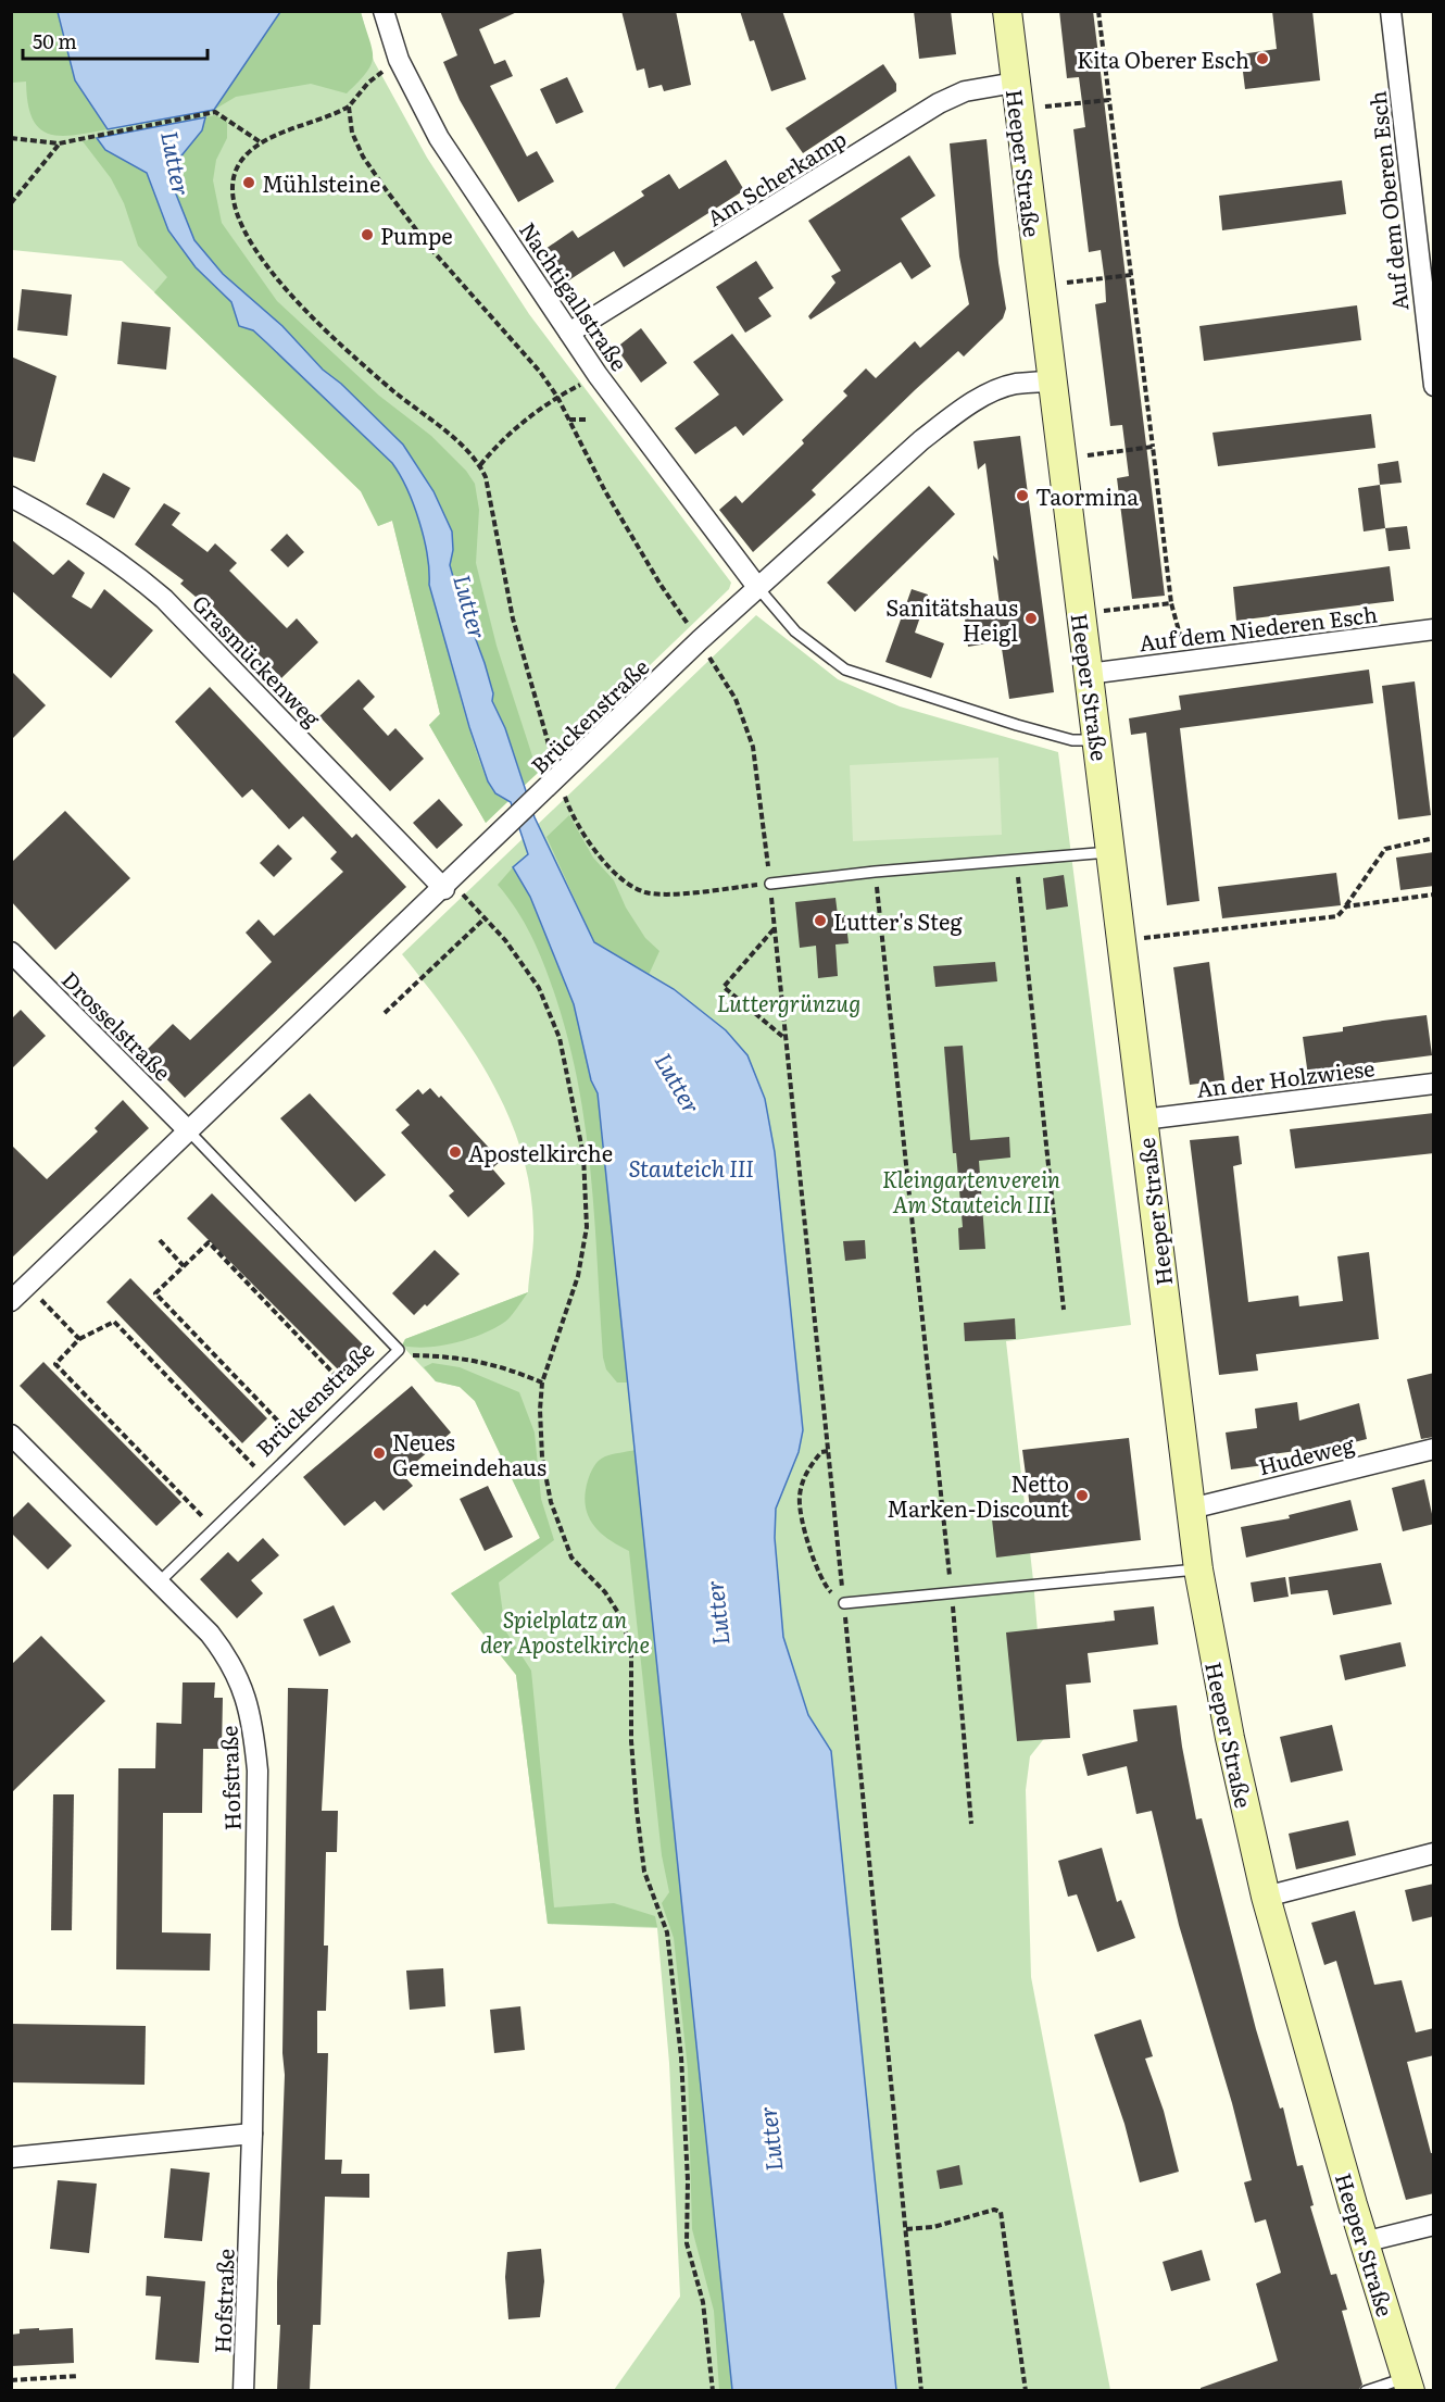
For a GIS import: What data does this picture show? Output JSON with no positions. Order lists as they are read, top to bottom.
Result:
{
  "streets": {
    "main road": ["Heeper Straße"],
    "street": [
      "Am Scherkamp",
      "Auf dem Oberen Esch",
      "Nachtigallstraße",
      "Auf dem Niederen Esch",
      "Grasmückenweg",
      "Brückenstraße",
      "Drosselstraße",
      "An der Holzwiese",
      "Hudeweg",
      "Hofstraße"
    ]
  },
  "crossings": [
    ["Heeper Straße", "Am Scherkamp"],
    ["Heeper Straße", "Auf dem Niederen Esch"],
    ["Heeper Straße", "Brückenstraße"],
    ["Heeper Straße", "An der Holzwiese"],
    ["Heeper Straße", "Hudeweg"],
    ["Am Scherkamp", "Nachtigallstraße"],
    ["Nachtigallstraße", "Brückenstraße"],
    ["Grasmückenweg", "Brückenstraße"],
    ["Brückenstraße", "Drosselstraße"],
    ["Brückenstraße", "Hofstraße"]
  ],
  "water": ["Lutter", "Stauteich III"],
  "parks": ["Luttergrünzug", "Kleingartenverein Am Stauteich III", "Spielplatz an der Apostelkirche"],
  "places": [
    "Kita Oberer Esch",
    "Mühlsteine",
    "Pumpe",
    "Taormina",
    "Sanitätshaus Heigl",
    "Lutter's Steg",
    "Apostelkirche",
    "Neues Gemeindehaus",
    "Netto Marken-Discount"
  ],
  "scale_bar": "50 m"
}
